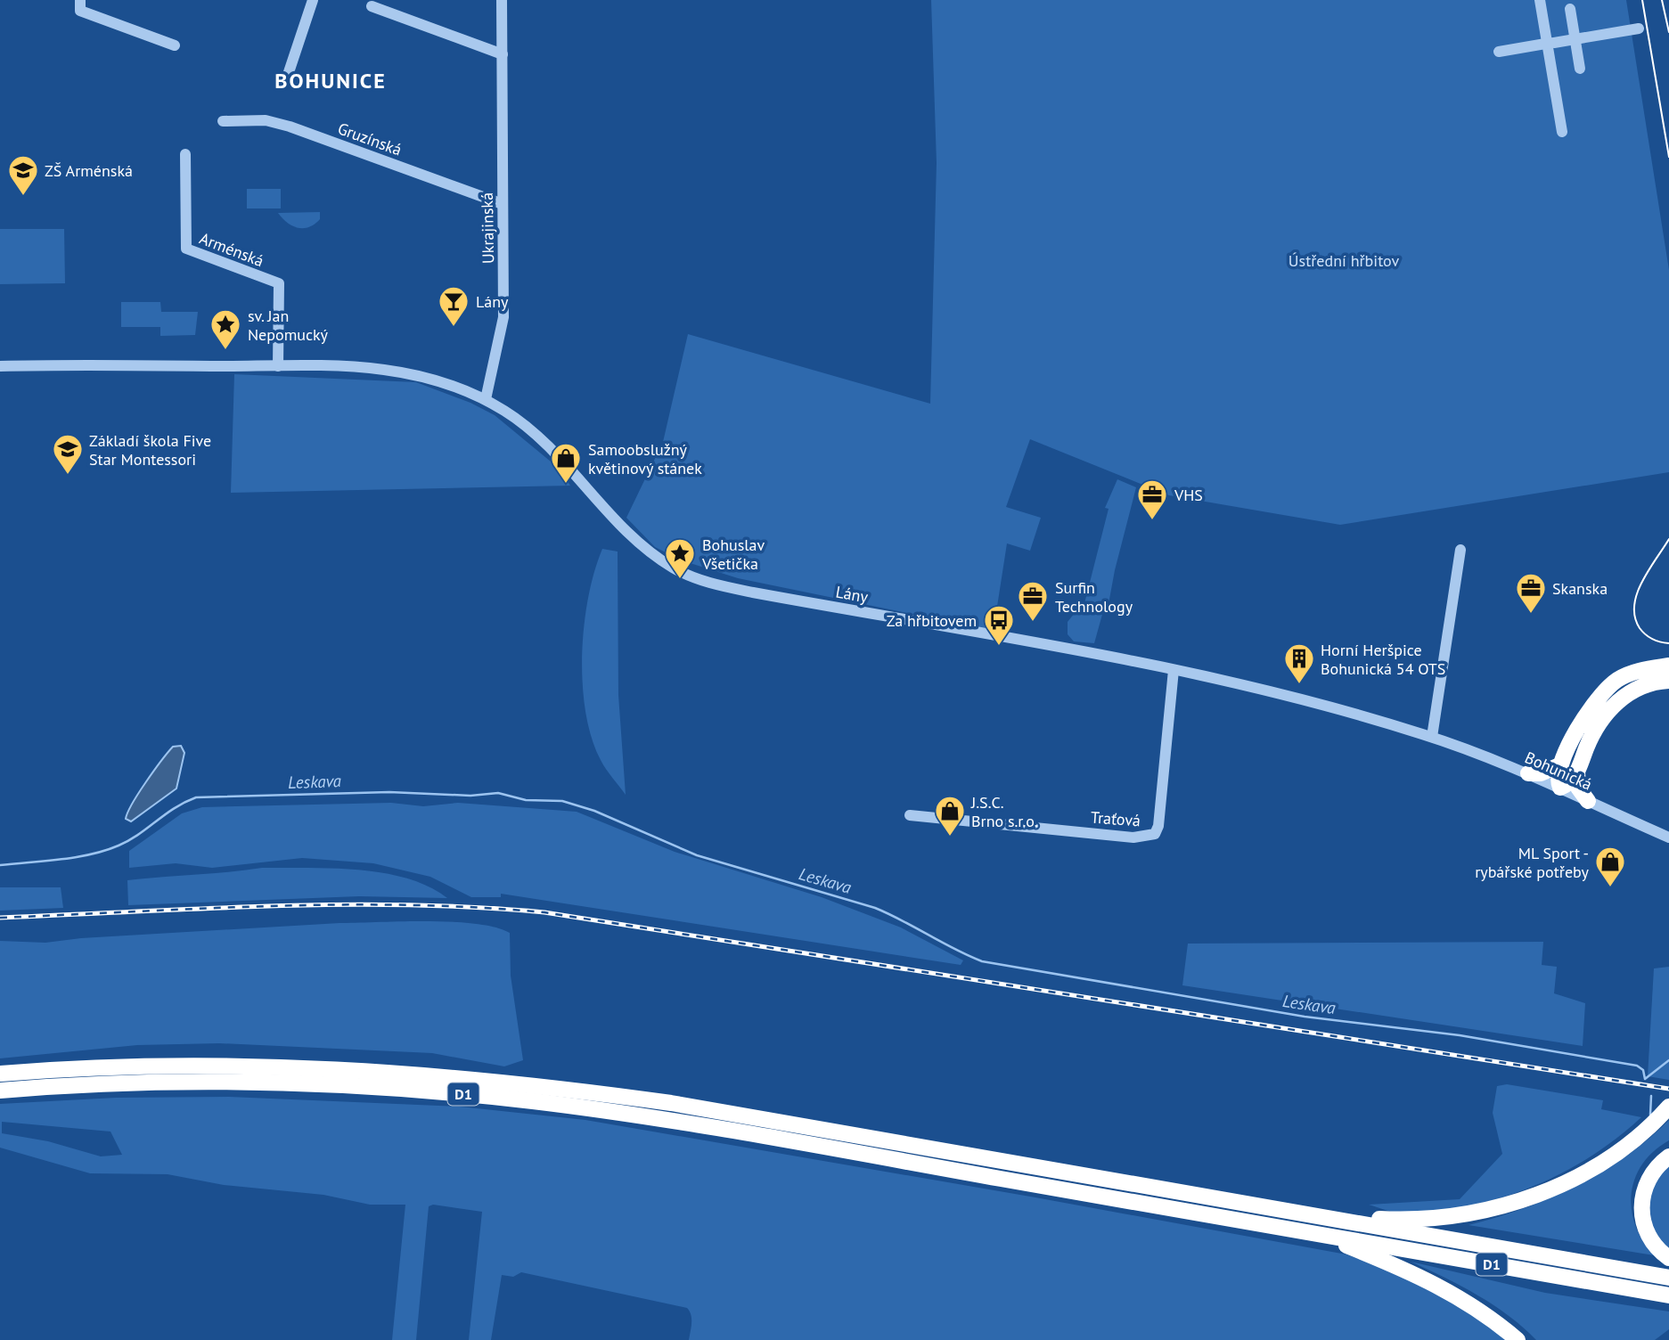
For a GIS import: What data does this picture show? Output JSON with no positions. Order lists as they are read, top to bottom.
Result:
{
  "streets": {
    "highway": ["D1"],
    "street": [
      "Gruzínská",
      "Ukrajinská",
      "Arménská",
      "Lány",
      "Bohunická",
      "Traťová"
    ]
  },
  "crossings": [
    ["Gruzínská", "Ukrajinská"],
    ["Ukrajinská", "Lány"],
    ["Arménská", "Lány"],
    ["Lány", "Bohunická"],
    ["Lány", "Traťová"]
  ],
  "districts": ["BOHUNICE"],
  "water": ["Leskava"],
  "parks": ["Ústřední hřbitov"],
  "places": {
    "school or university": ["ZŠ Arménská", "Základí škola Five Star Montessori"],
    "bar": ["Lány"],
    "place": ["sv. Jan Nepomucký", "Bohuslav Všetička"],
    "shop": ["Samoobslužný květinový stánek", "J.S.C. Brno s.r.o.", "ML Sport - rybářské potřeby"],
    "office": ["VHS", "Skanska", "Surfin Technology"],
    "bus stop": ["Za hřbitovem"],
    "building": ["Horní Heršpice Bohunická 54 OTS"]
  }
}
